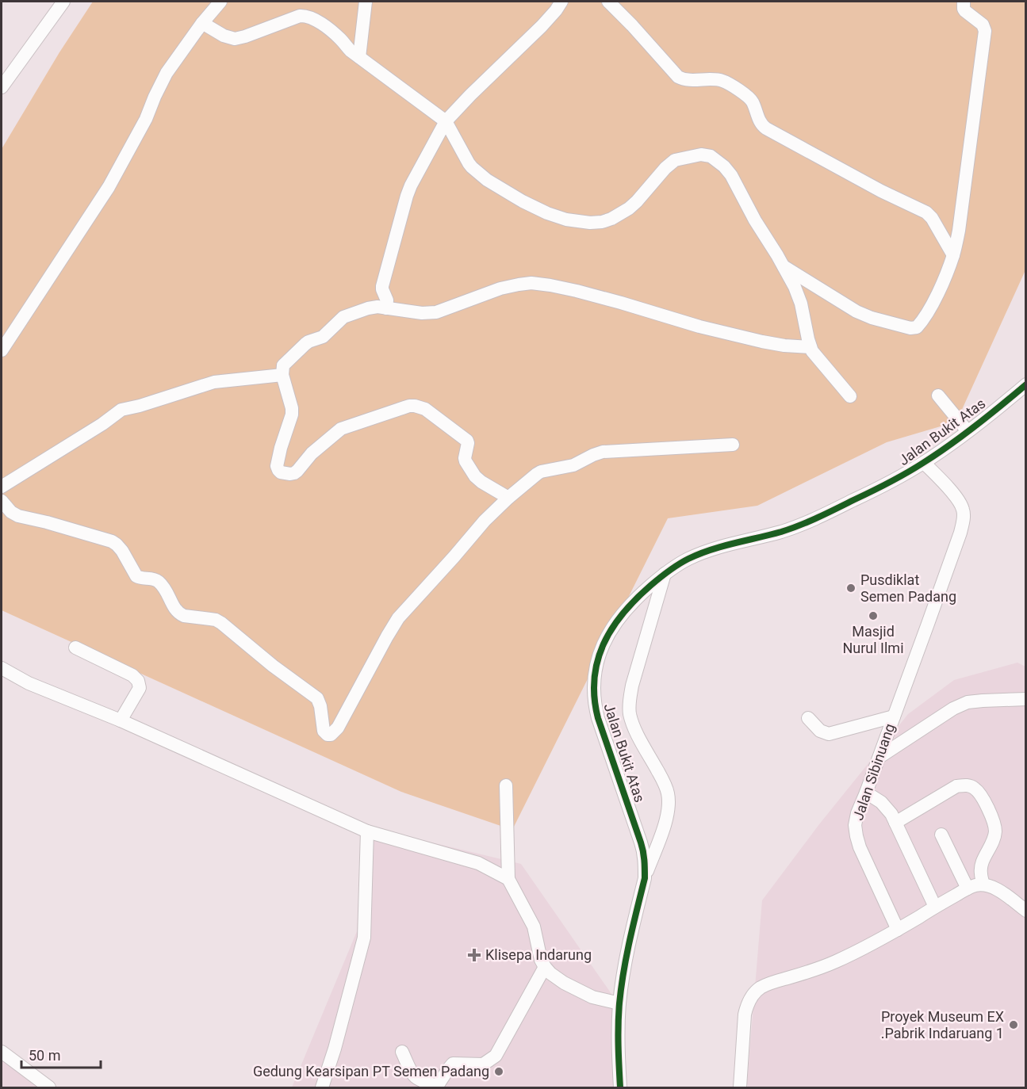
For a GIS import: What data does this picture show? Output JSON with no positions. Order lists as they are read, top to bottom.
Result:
{
  "streets": {
    "street": ["Jalan Bukit Atas", "Jalan Sibinuang"]
  },
  "crossings": [
    ["Jalan Bukit Atas", "Jalan Sibinuang"]
  ],
  "places": {
    "other": [
      "Pusdiklat Semen Padang",
      "Masjid Nurul Ilmi",
      "Proyek Museum EX .Pabrik Indaruang 1",
      "Gedung Kearsipan PT Semen Padang"
    ],
    "health": ["Klisepa Indarung"]
  },
  "scale_bar": "50 m"
}
